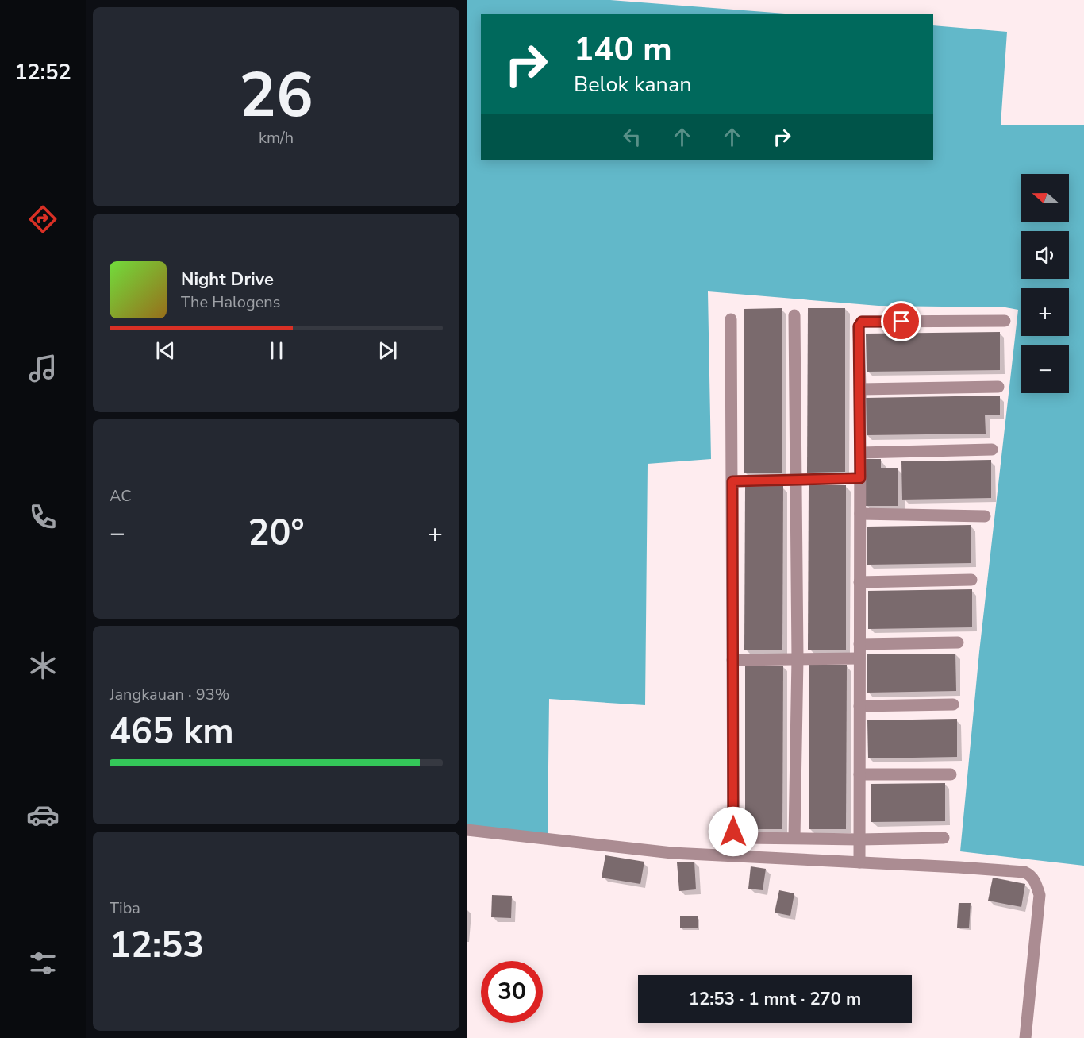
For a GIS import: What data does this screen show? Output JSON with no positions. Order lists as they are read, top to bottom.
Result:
{
  "north": "left",
  "page": {
    "tabs": "12:52",
    "tile": [
      ["26", "km/h"],
      "AC",
      ["Jangkauan · 93%", "465 km"],
      ["Tiba", "12:53"]
    ],
    "turn": ["140 m", "Belok kanan"],
    "map_buttons": ["+", "−"],
    "song": ["Night Drive", "The Halogens"],
    "heat": ["−", "20°", "+"],
    "limit": "30",
    "trip": "12:53 · 1 mnt · 270 m"
  }
}
